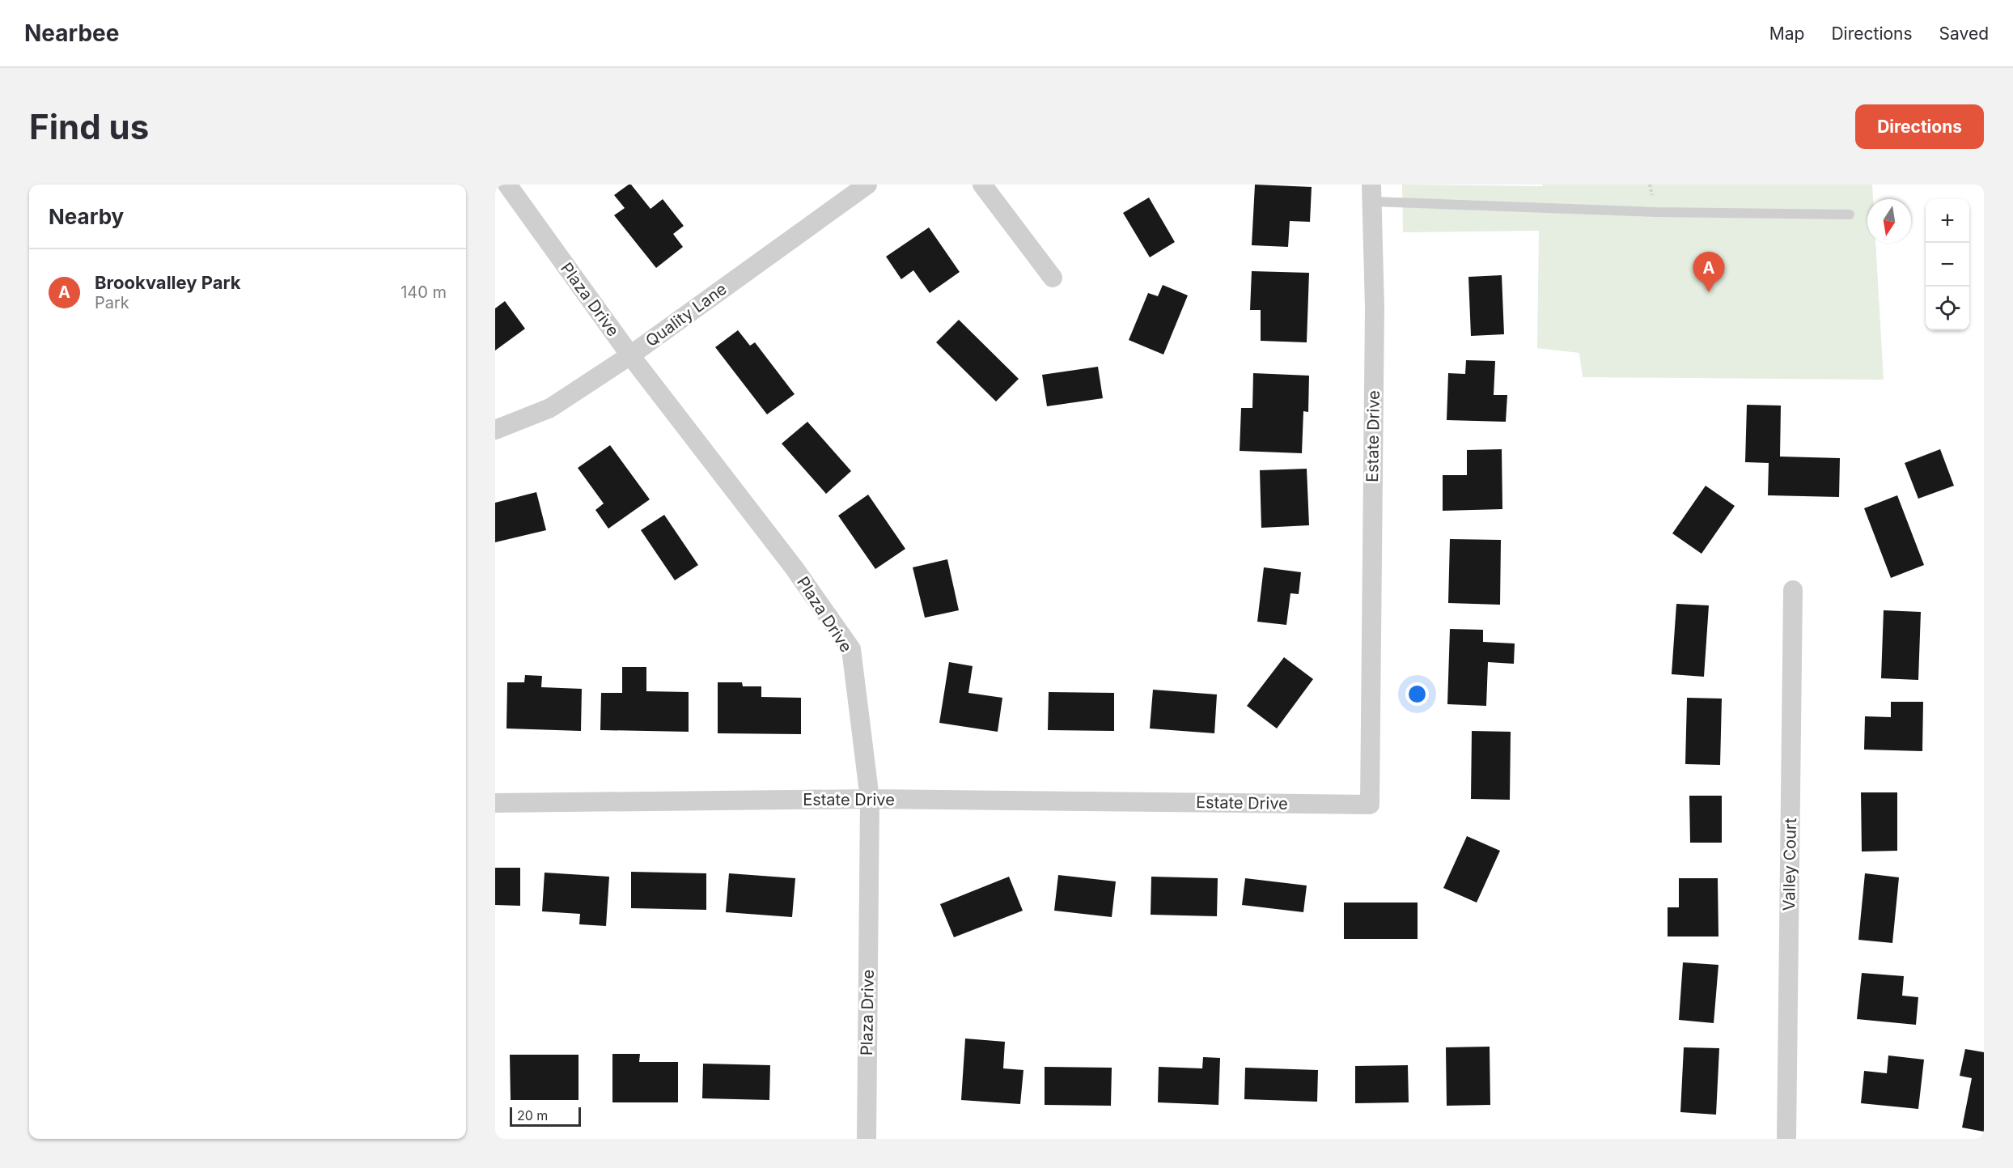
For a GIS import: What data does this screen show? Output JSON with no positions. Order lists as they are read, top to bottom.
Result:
{
  "streets": {
    "street": [
      "Plaza Drive",
      "Quality Lane",
      "Estate Drive",
      "Valley Court"
    ]
  },
  "crossings": [
    ["Plaza Drive", "Quality Lane"],
    ["Plaza Drive", "Estate Drive"]
  ],
  "scale_bar": "20 m",
  "north": "bottom",
  "page": {
    "header": "Nearbee",
    "nav": ["Map", "Directions", "Saved"],
    "buttons": "Directions",
    "title": "Find us",
    "heading": "Nearby",
    "map_buttons": ["+", "−"],
    "list": [
      {
        "mark": "A",
        "name": "Brookvalley Park",
        "note": "Park",
        "value": "140 m"
      }
    ],
    "pins": "A",
    "scale": "20 m"
  }
}
